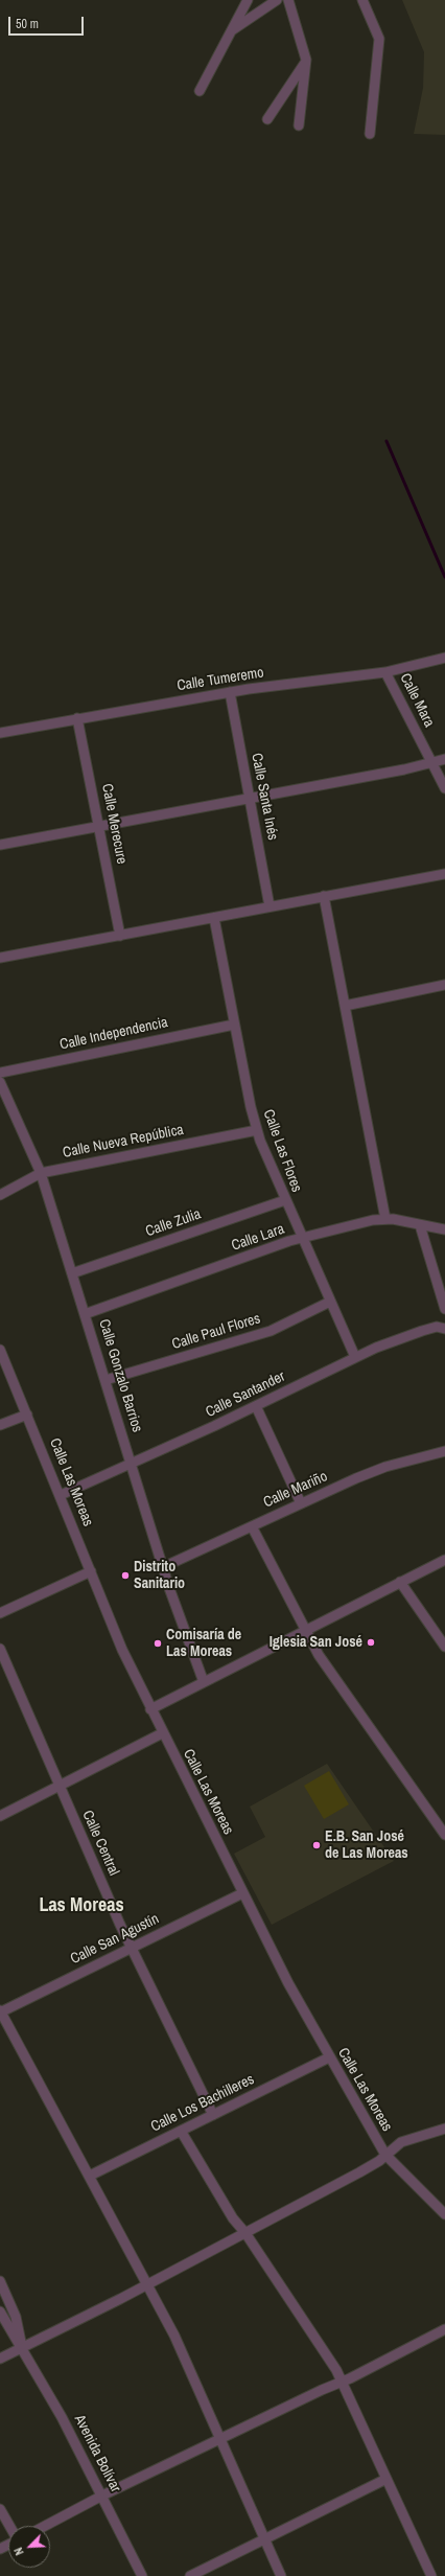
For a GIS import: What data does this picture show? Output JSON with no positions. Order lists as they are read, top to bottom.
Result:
{
  "streets": {
    "street": [
      "Calle Tumeremo",
      "Calle Mara",
      "Calle Santa Inés",
      "Calle Merecure",
      "Calle Independencia",
      "Calle Nueva República",
      "Calle Las Flores",
      "Calle Zulia",
      "Calle Lara",
      "Calle Paul Flores",
      "Calle Gonzalo Barrios",
      "Calle Santander",
      "Calle Las Moreas",
      "Calle Mariño",
      "Calle Central",
      "Calle San Agustín",
      "Calle Los Bachilleres",
      "Avenida Bolívar"
    ]
  },
  "crossings": [
    ["Calle Tumeremo", "Calle Mara"],
    ["Calle Tumeremo", "Calle Santa Inés"],
    ["Calle Tumeremo", "Calle Merecure"],
    ["Calle Independencia", "Calle Las Flores"],
    ["Calle Nueva República", "Calle Las Flores"],
    ["Calle Nueva República", "Calle Gonzalo Barrios"],
    ["Calle Las Flores", "Calle Zulia"],
    ["Calle Las Flores", "Calle Lara"],
    ["Calle Las Flores", "Calle Paul Flores"],
    ["Calle Las Flores", "Calle Santander"],
    ["Calle Zulia", "Calle Gonzalo Barrios"],
    ["Calle Lara", "Calle Gonzalo Barrios"],
    ["Calle Paul Flores", "Calle Gonzalo Barrios"],
    ["Calle Gonzalo Barrios", "Calle Santander"],
    ["Calle Gonzalo Barrios", "Calle Mariño"],
    ["Calle Santander", "Calle Las Moreas"],
    ["Calle Las Moreas", "Calle San Agustín"],
    ["Calle Las Moreas", "Calle Los Bachilleres"],
    ["Calle Central", "Calle San Agustín"],
    ["Calle Central", "Calle Los Bachilleres"]
  ],
  "districts": ["Las Moreas"],
  "places": [
    "Distrito Sanitario",
    "Iglesia San José",
    "Comisaría de Las Moreas",
    "E.B. San José de Las Moreas"
  ],
  "scale_bar": "50 m",
  "north": "bottom left"
}
